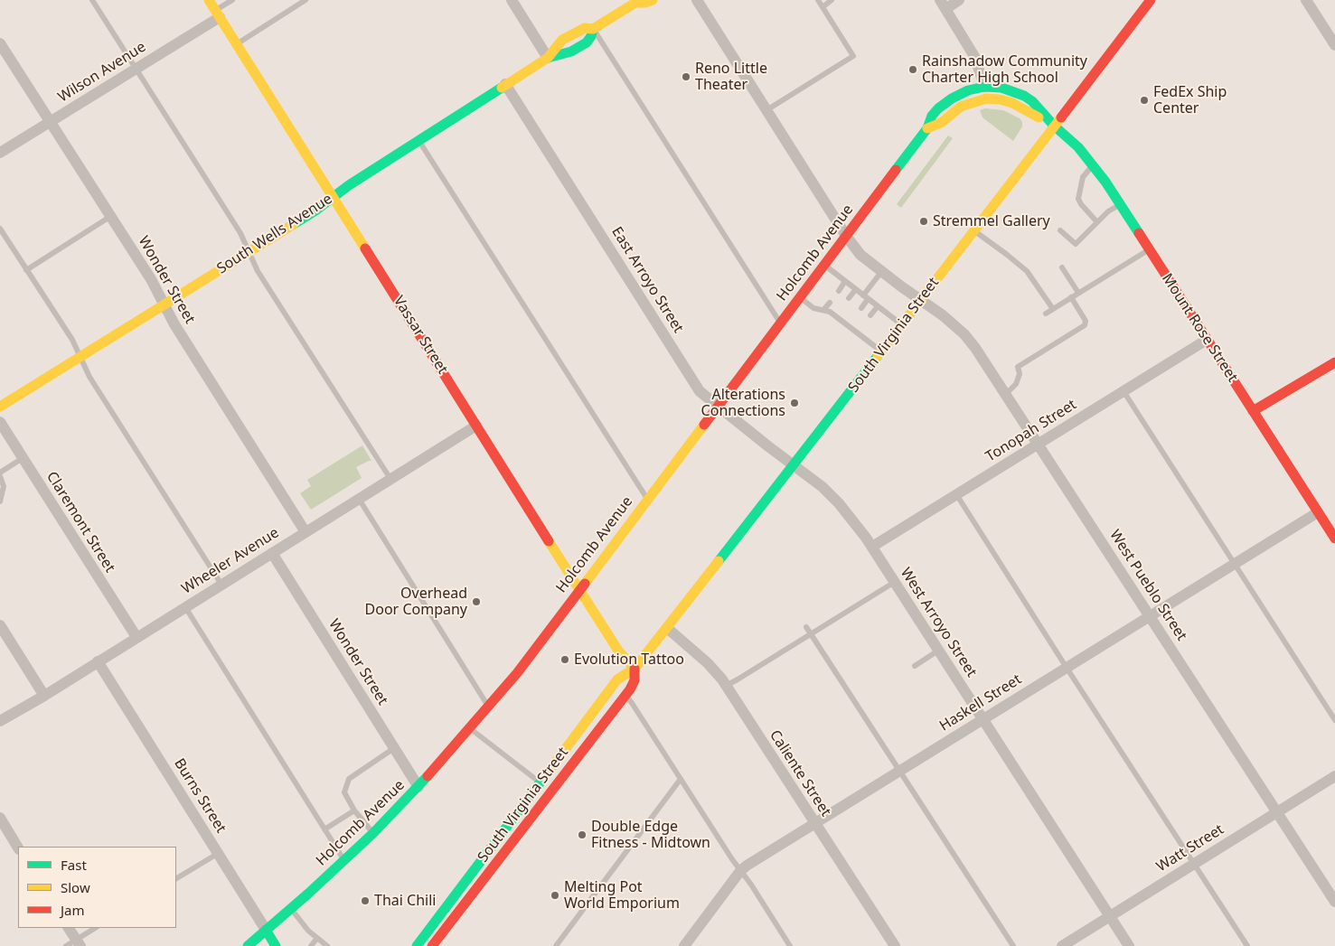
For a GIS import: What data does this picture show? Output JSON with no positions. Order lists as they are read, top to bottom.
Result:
{
  "streets": {
    "street": [
      "Wilson Avenue",
      "South Wells Avenue",
      "Holcomb Avenue",
      "Wonder Street",
      "East Arroyo Street",
      "Mount Rose Street",
      "Vassar Street",
      "South Virginia Street",
      "Tonopah Street",
      "Claremont Street",
      "Wheeler Avenue",
      "West Pueblo Street",
      "West Arroyo Street",
      "Haskell Street",
      "Caliente Street",
      "Burns Street",
      "Watt Street"
    ]
  },
  "crossings": [
    ["Wilson Avenue", "Wonder Street"],
    ["Wilson Avenue", "Vassar Street"],
    ["South Wells Avenue", "Wonder Street"],
    ["South Wells Avenue", "East Arroyo Street"],
    ["South Wells Avenue", "Vassar Street"],
    ["Holcomb Avenue", "Wonder Street"],
    ["Holcomb Avenue", "East Arroyo Street"],
    ["Holcomb Avenue", "Mount Rose Street"],
    ["Holcomb Avenue", "Vassar Street"],
    ["Holcomb Avenue", "South Virginia Street"],
    ["Holcomb Avenue", "West Pueblo Street"],
    ["Holcomb Avenue", "Burns Street"],
    ["Wonder Street", "Wheeler Avenue"],
    ["East Arroyo Street", "South Virginia Street"],
    ["East Arroyo Street", "West Arroyo Street"],
    ["Mount Rose Street", "South Virginia Street"],
    ["Mount Rose Street", "Tonopah Street"],
    ["Mount Rose Street", "Haskell Street"],
    ["Vassar Street", "South Virginia Street"],
    ["Vassar Street", "Wheeler Avenue"],
    ["South Virginia Street", "West Pueblo Street"],
    ["South Virginia Street", "West Arroyo Street"],
    ["South Virginia Street", "Caliente Street"],
    ["Tonopah Street", "West Pueblo Street"],
    ["Tonopah Street", "West Arroyo Street"],
    ["Claremont Street", "Wheeler Avenue"],
    ["Wheeler Avenue", "Burns Street"],
    ["West Pueblo Street", "Haskell Street"],
    ["West Pueblo Street", "Watt Street"],
    ["West Arroyo Street", "Haskell Street"],
    ["West Arroyo Street", "Watt Street"],
    ["Haskell Street", "Caliente Street"]
  ],
  "places": [
    "Rainshadow Community Charter High School",
    "Reno Little Theater",
    "FedEx Ship Center",
    "Stremmel Gallery",
    "Alterations Connections",
    "Overhead Door Company",
    "Evolution Tattoo",
    "Double Edge Fitness - Midtown",
    "Melting Pot World Emporium",
    "Thai Chili"
  ],
  "legend": ["Fast", "Slow", "Jam"]
}
